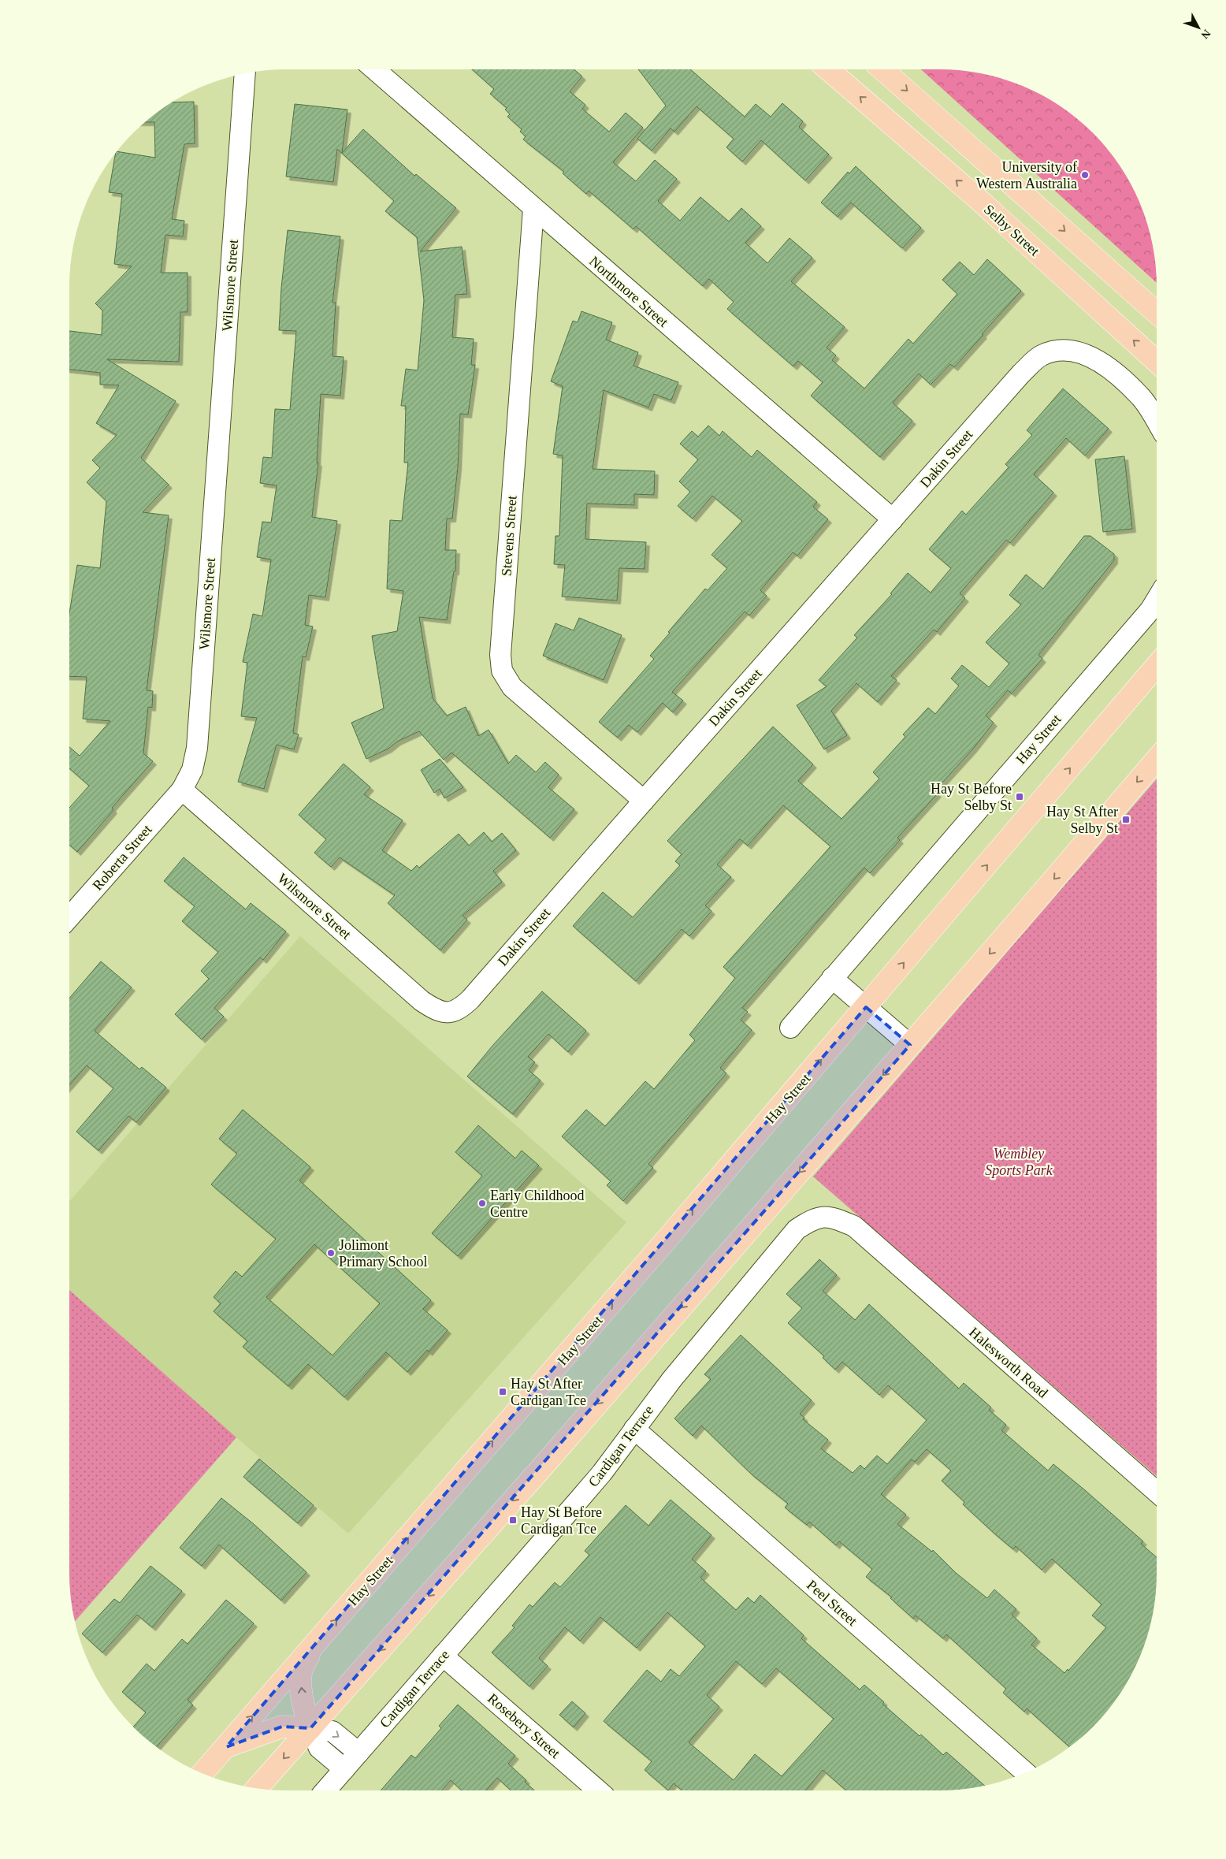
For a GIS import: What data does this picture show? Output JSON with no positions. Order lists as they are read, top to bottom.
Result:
{
  "streets": {
    "main road": ["Selby Street", "Hay Street"],
    "street": [
      "Wilsmore Street",
      "Northmore Street",
      "Dakin Street",
      "Stevens Street",
      "Roberta Street",
      "Halesworth Road",
      "Cardigan Terrace",
      "Peel Street",
      "Rosebery Street"
    ]
  },
  "crossings": [
    ["Wilsmore Street", "Dakin Street"],
    ["Wilsmore Street", "Roberta Street"],
    ["Northmore Street", "Dakin Street"],
    ["Northmore Street", "Stevens Street"],
    ["Dakin Street", "Stevens Street"],
    ["Halesworth Road", "Cardigan Terrace"],
    ["Cardigan Terrace", "Peel Street"],
    ["Cardigan Terrace", "Rosebery Street"]
  ],
  "parks": ["Wembley Sports Park"],
  "places": {
    "other": ["University of Western Australia", "Early Childhood Centre", "Jolimont Primary School"],
    "transit": [
      "Hay St Before Selby St",
      "Hay St After Selby St",
      "Hay St After Cardigan Tce",
      "Hay St Before Cardigan Tce"
    ]
  },
  "north": "bottom right"
}
